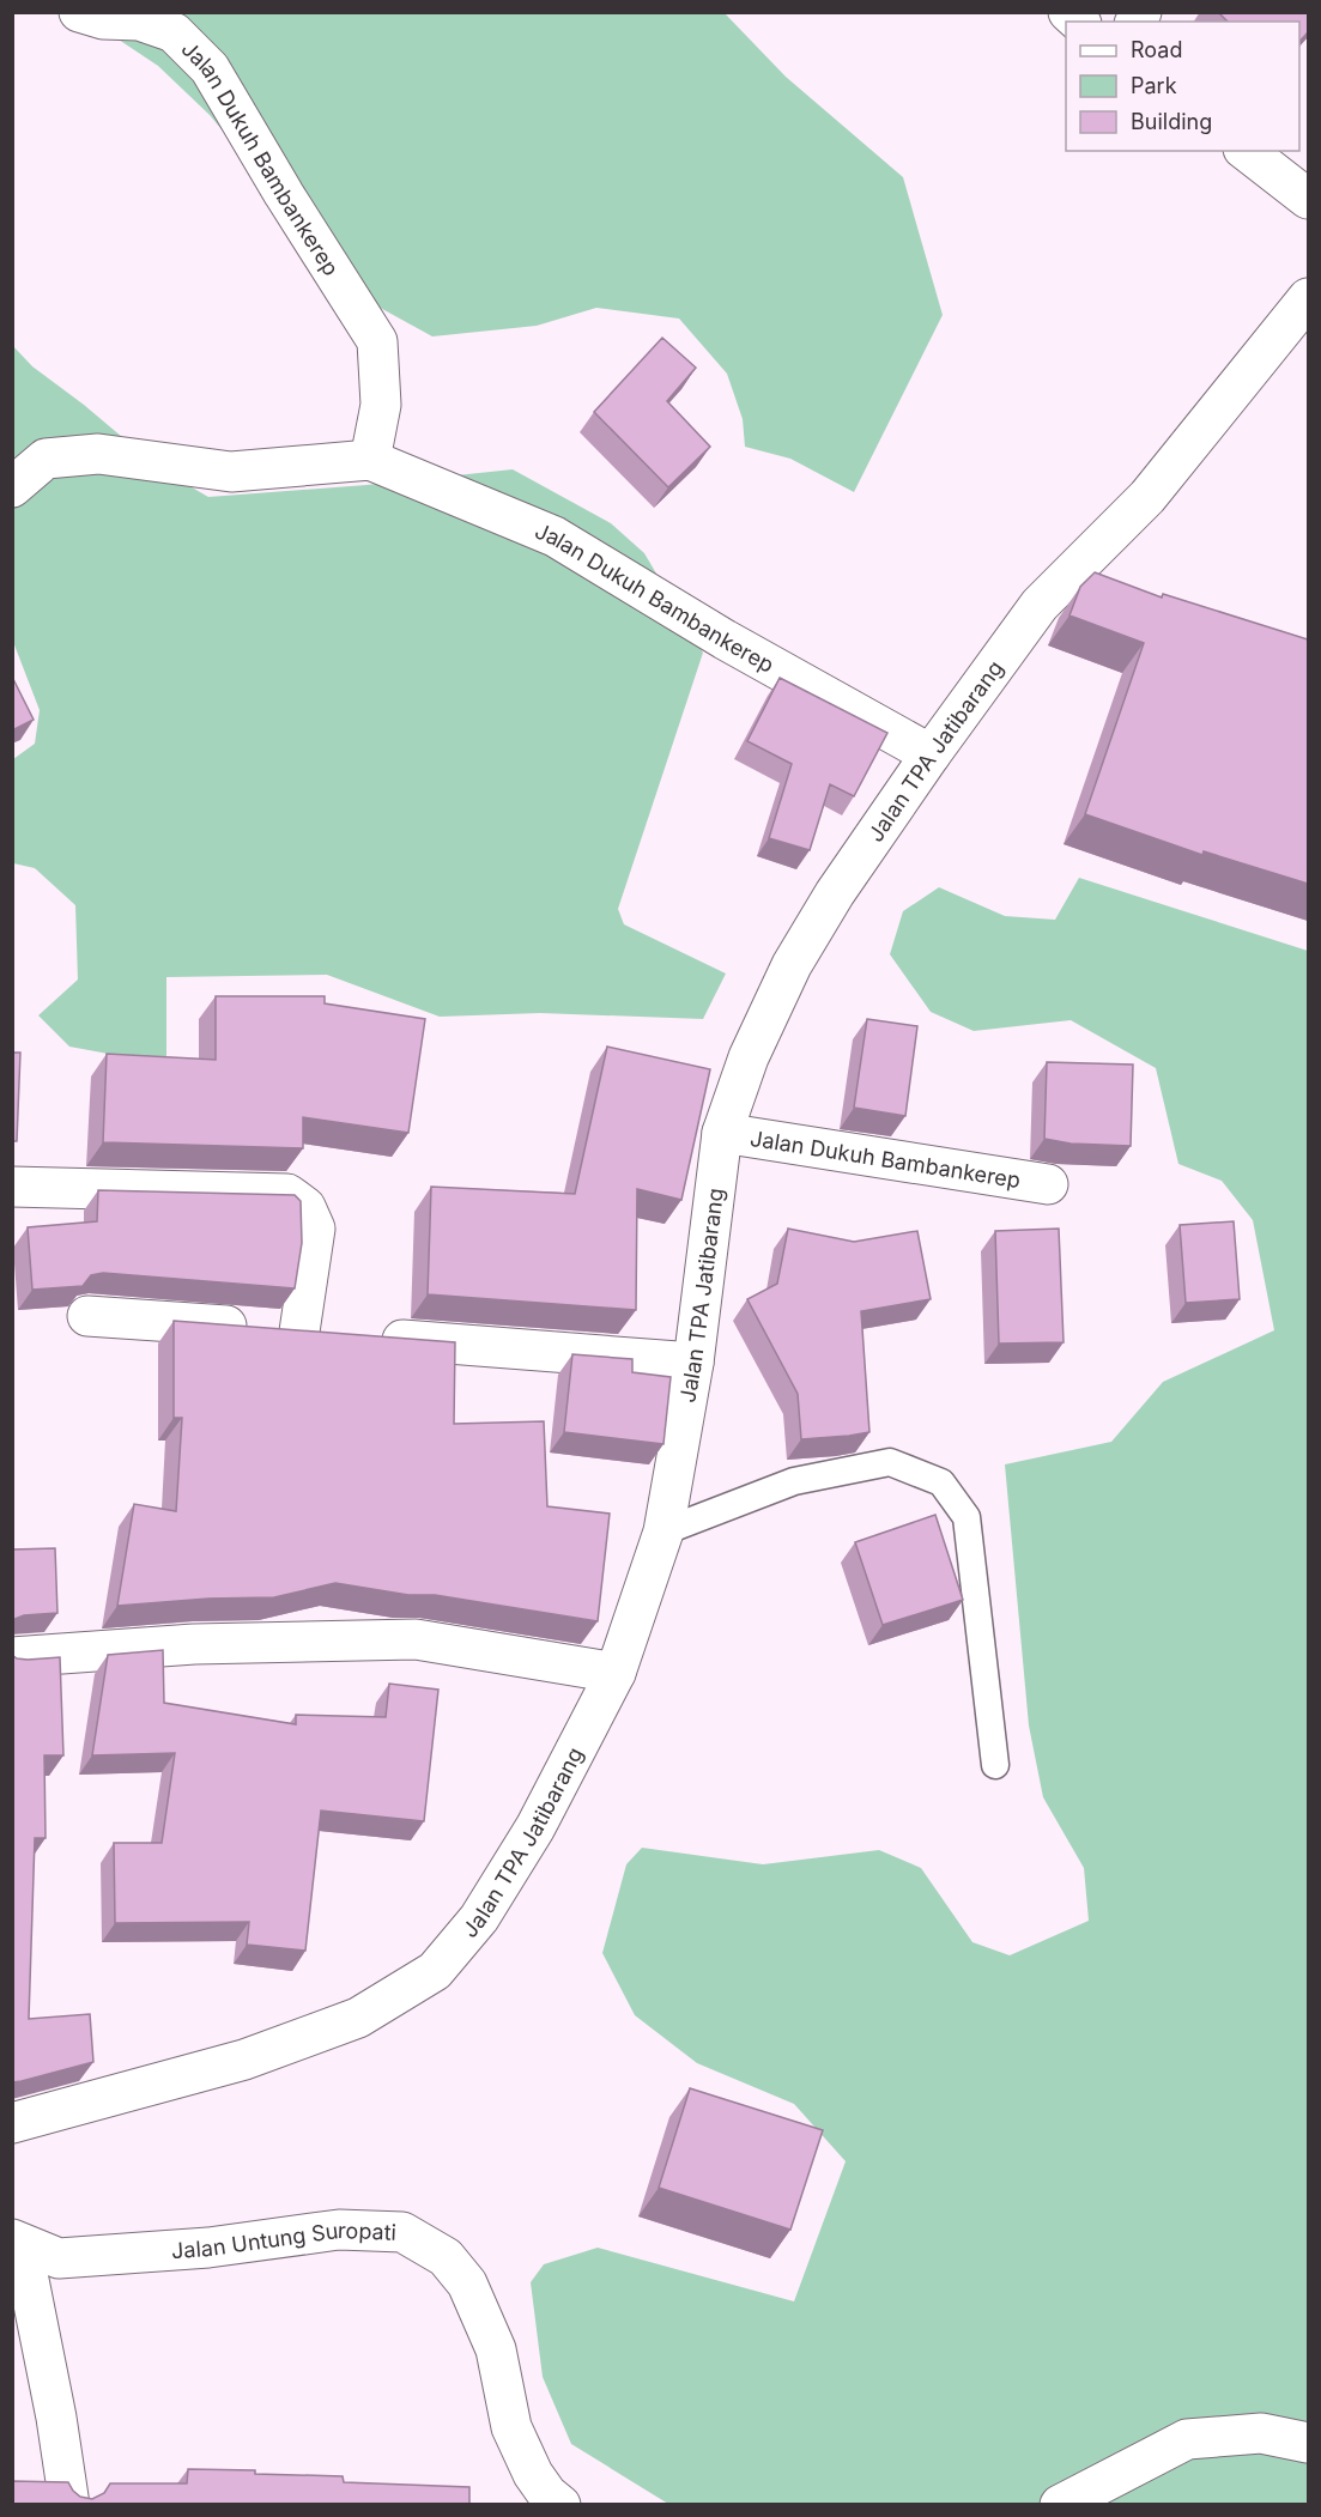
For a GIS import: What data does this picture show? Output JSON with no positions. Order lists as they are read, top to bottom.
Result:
{
  "streets": {
    "street": ["Jalan Dukuh Bambankerep", "Jalan TPA Jatibarang", "Jalan Untung Suropati"]
  },
  "crossings": [
    ["Jalan Dukuh Bambankerep", "Jalan TPA Jatibarang"]
  ],
  "legend": ["Road", "Park", "Building"]
}
